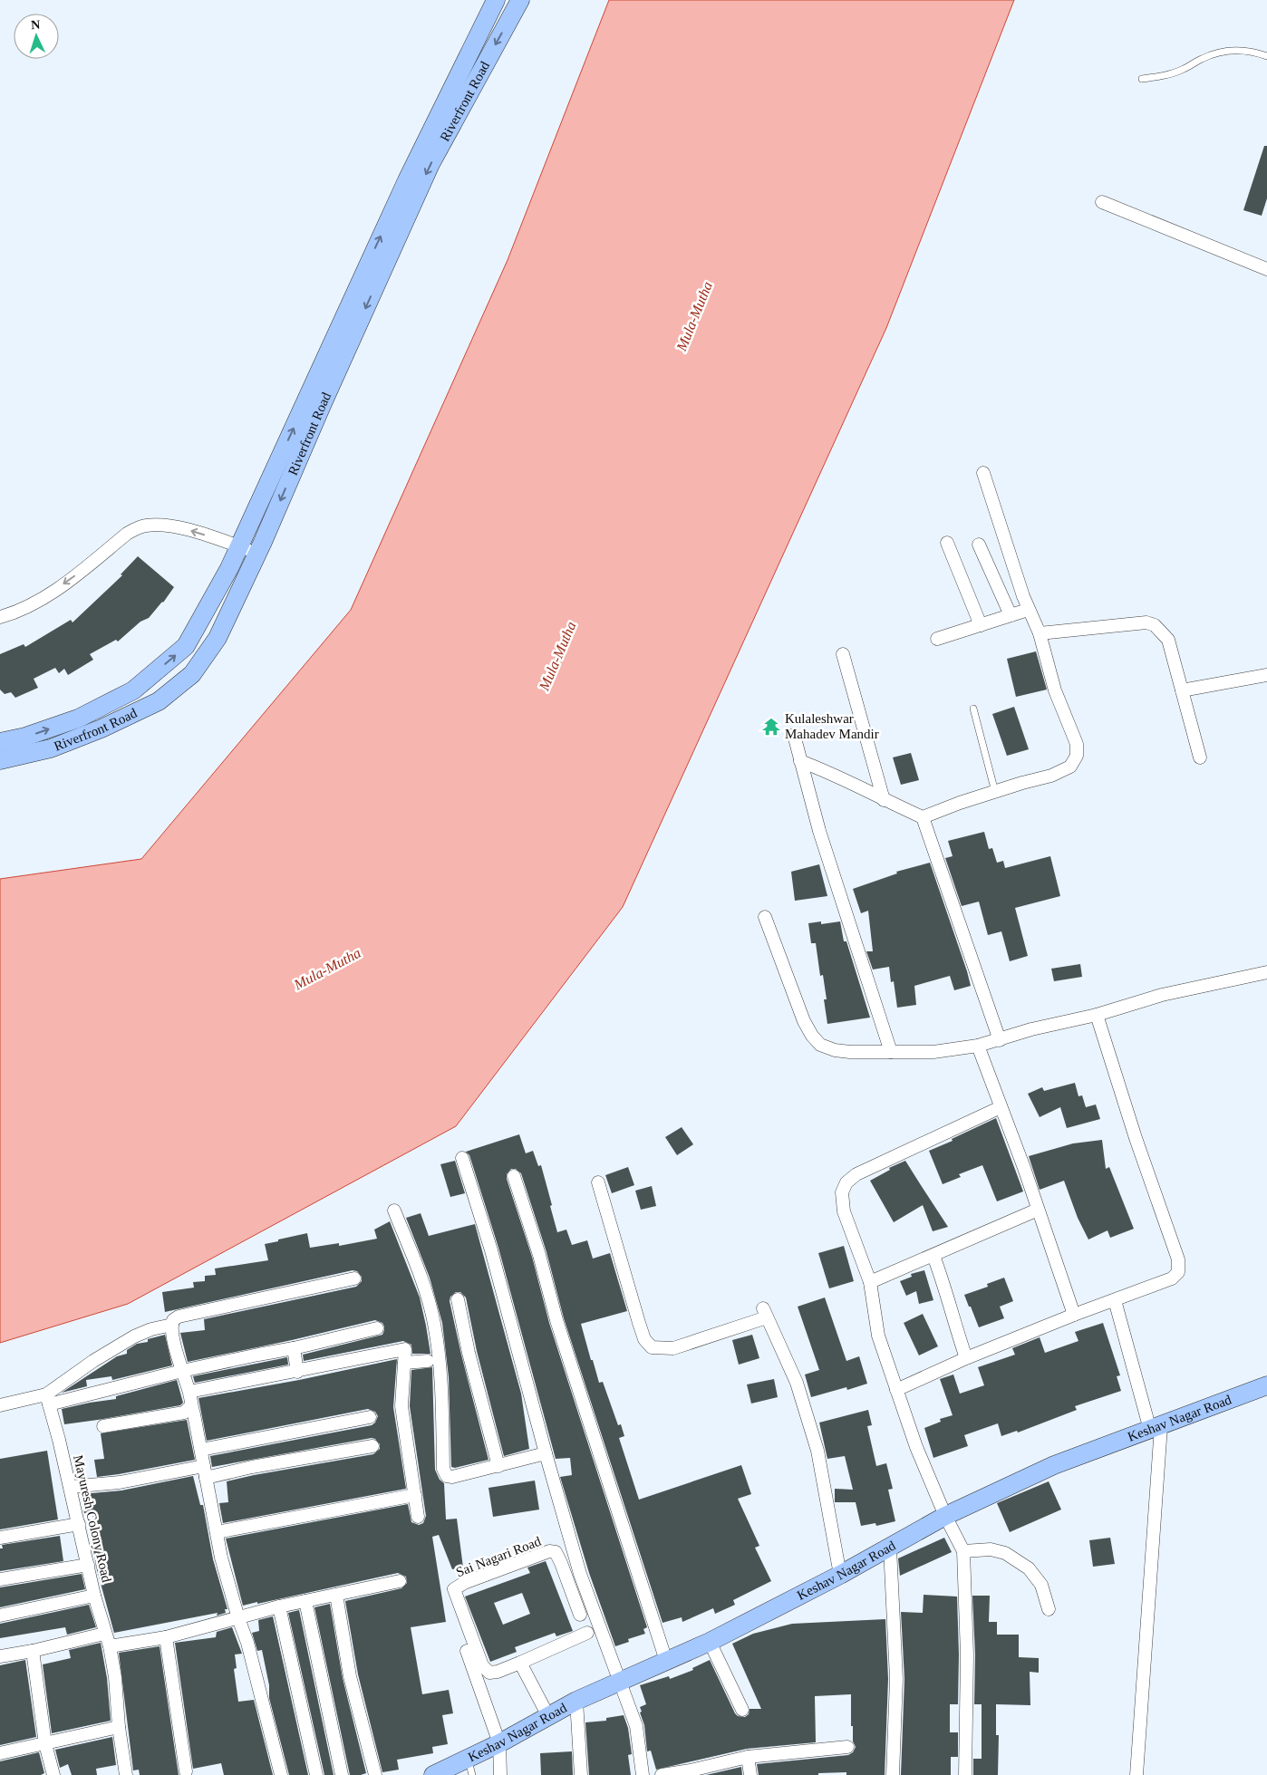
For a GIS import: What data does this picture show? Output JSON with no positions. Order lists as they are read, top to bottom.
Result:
{
  "streets": {
    "street": [
      "Riverfront Road",
      "Keshav Nagar Road",
      "Mayuresh Colony Road",
      "Sai Nagari Road"
    ]
  },
  "water": ["Mula-Mutha"],
  "places": {
    "temple": ["Kulaleshwar Mahadev Mandir"]
  },
  "north": "top"
}
